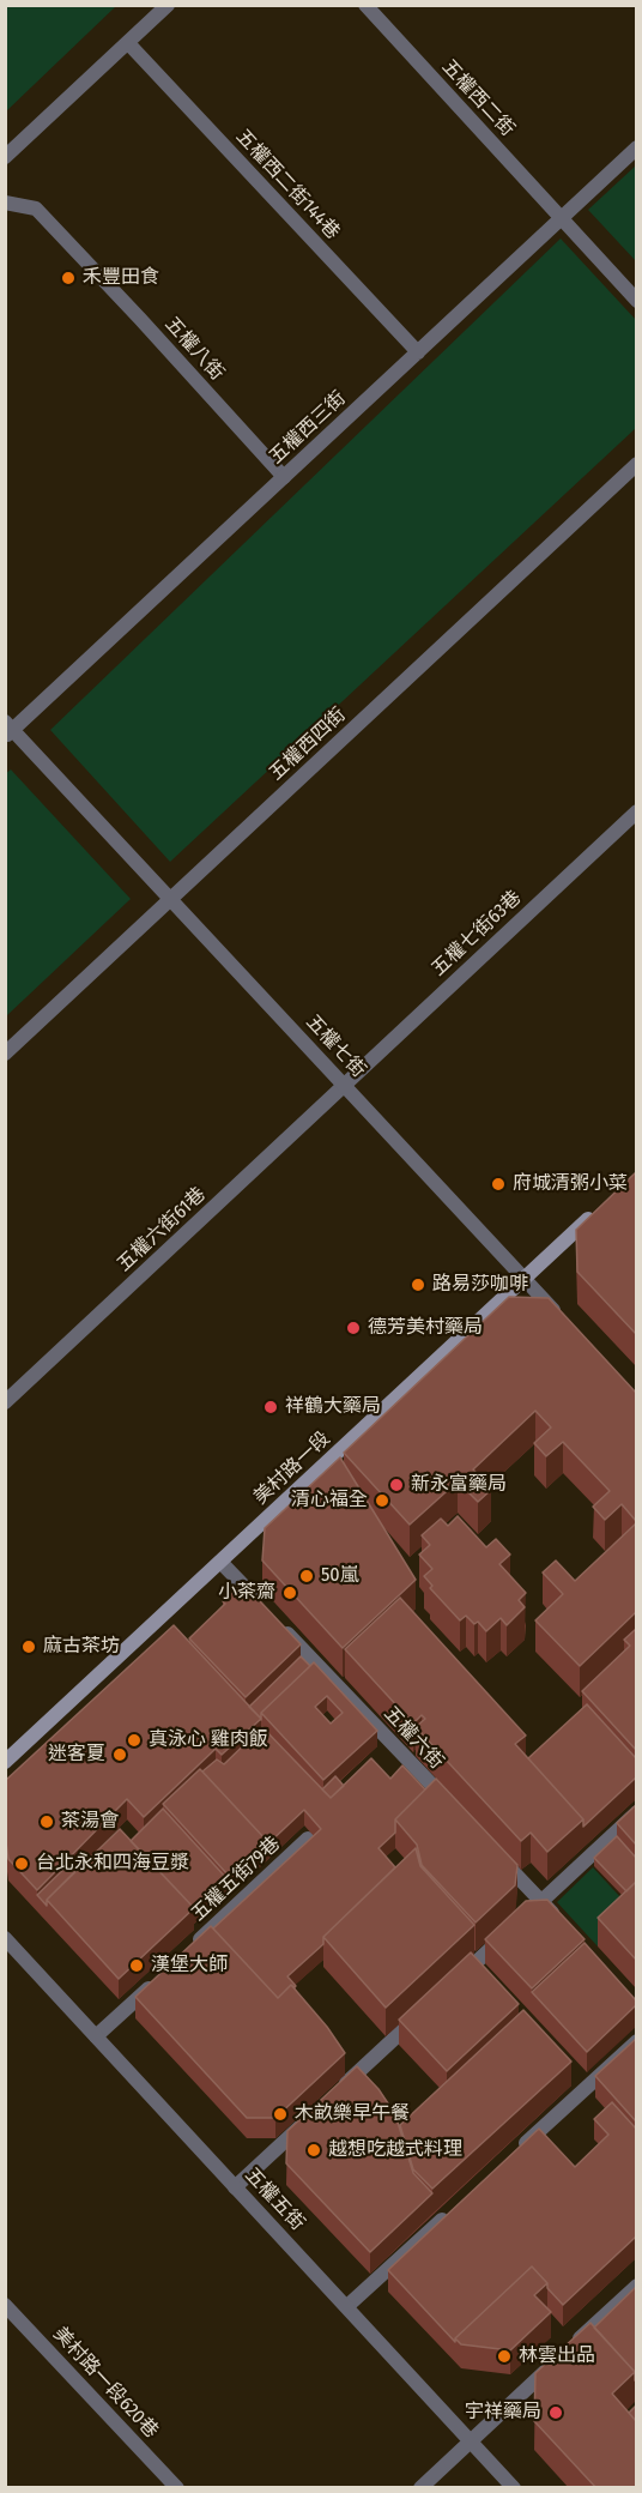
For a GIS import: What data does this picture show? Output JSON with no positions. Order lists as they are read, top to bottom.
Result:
{
  "streets": {
    "street": [
      "五權西二街",
      "五權西二街144巷",
      "五權八街",
      "五權西三街",
      "五權西四街",
      "五權七街63巷",
      "五權七街",
      "五權六街61巷",
      "美村路一段",
      "五權六街",
      "五權五街79巷",
      "五權五街",
      "美村路一段620巷"
    ]
  },
  "crossings": [
    ["五權西二街", "五權西三街"],
    ["五權西二街144巷", "五權西三街"],
    ["五權八街", "五權西三街"],
    ["五權西三街", "五權七街"],
    ["五權西四街", "五權七街"],
    ["五權七街63巷", "五權七街"],
    ["五權七街63巷", "五權六街61巷"],
    ["五權七街", "五權六街61巷"],
    ["五權七街", "美村路一段"]
  ],
  "places": [
    "禾豐田食",
    "府城清粥小菜",
    "路易莎咖啡",
    "德芳美村藥局",
    "祥鶴大藥局",
    "新永富藥局",
    "清心福全",
    "50嵐",
    "小茶齋",
    "麻古茶坊",
    "真泳心 雞肉飯",
    "迷客夏",
    "茶湯會",
    "台北永和四海豆漿",
    "漢堡大師",
    "木畝樂早午餐",
    "越想吃越式料理",
    "林雲出品",
    "宇祥藥局"
  ]
}
